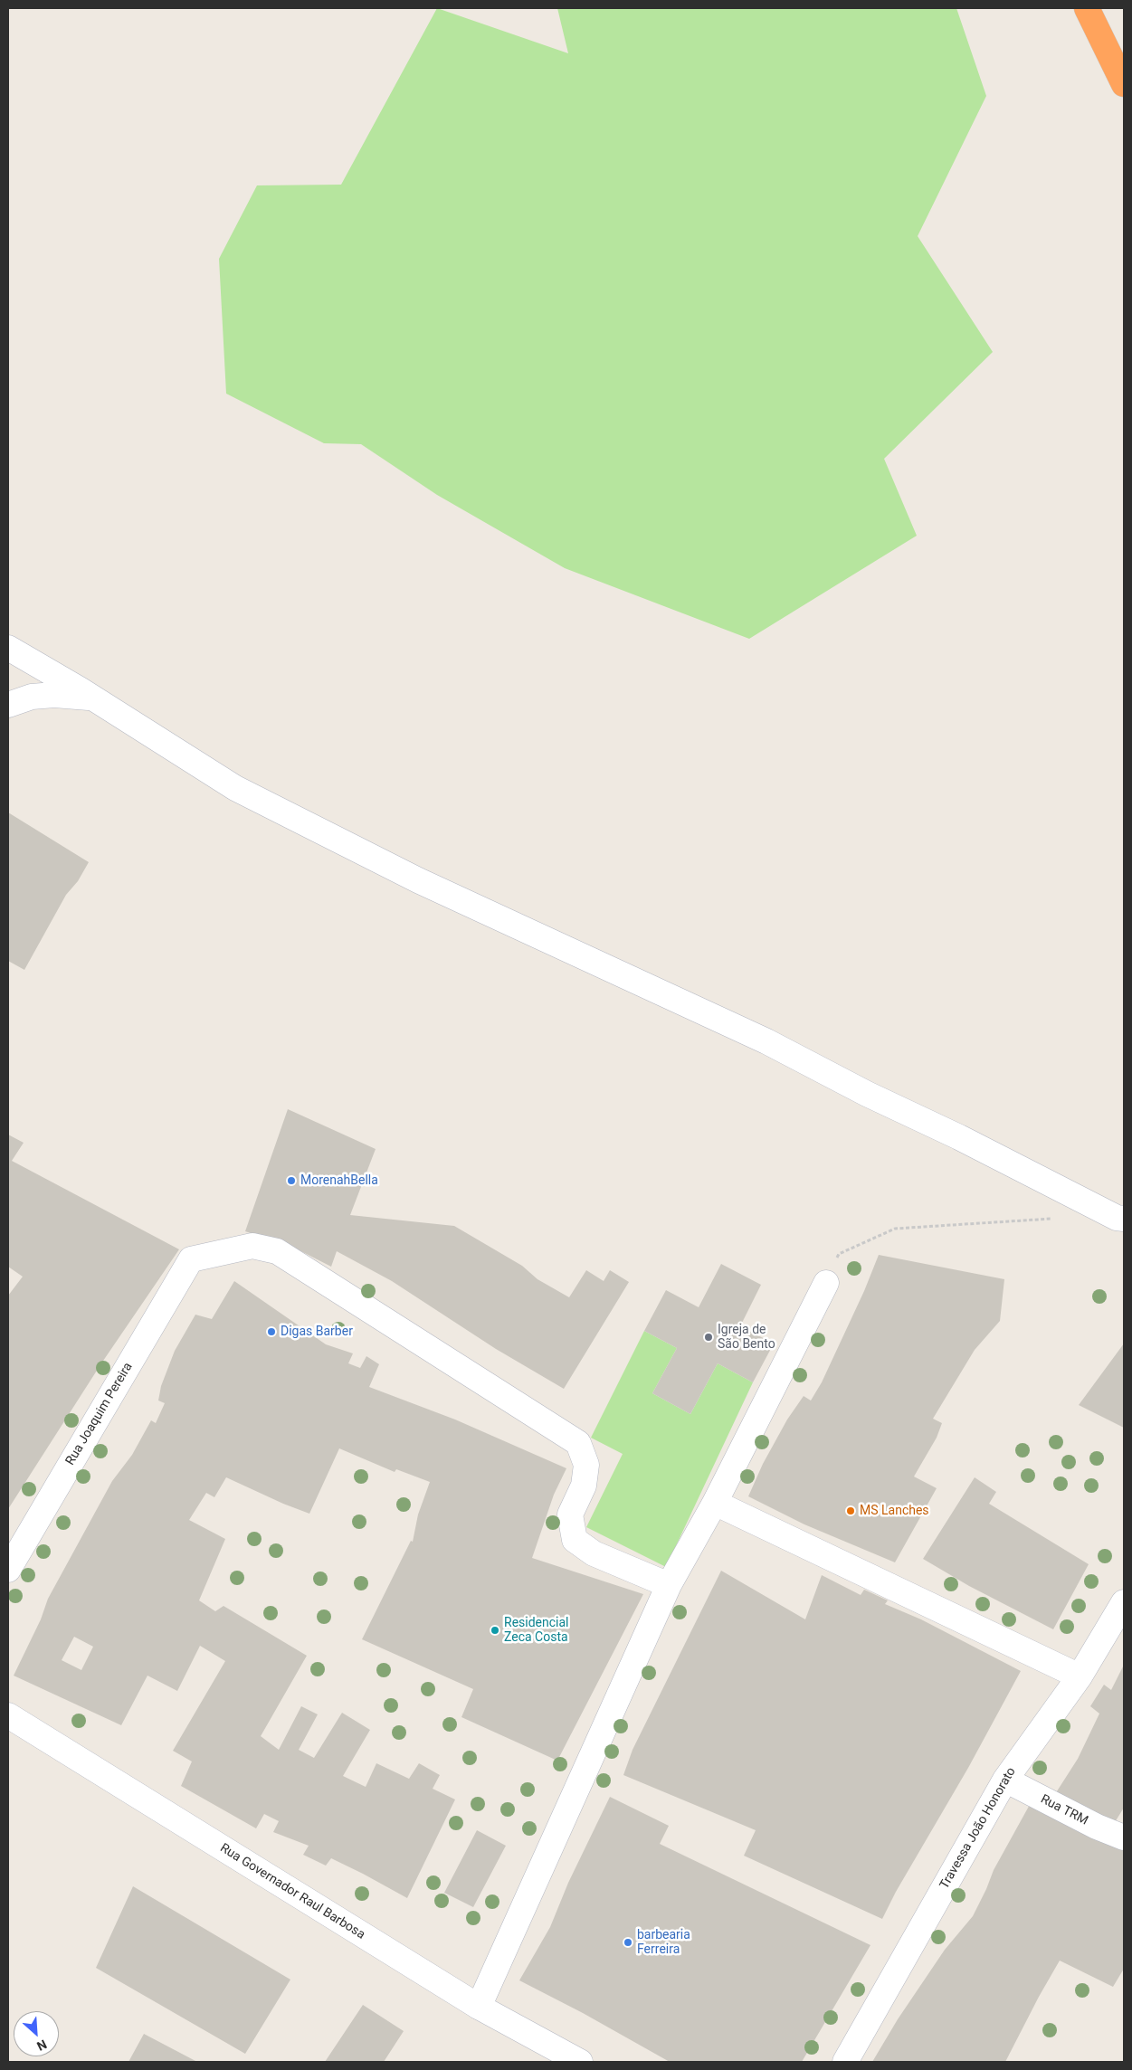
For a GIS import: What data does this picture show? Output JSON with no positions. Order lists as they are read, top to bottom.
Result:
{
  "streets": {
    "street": [
      "Rua Joaquim Pereira",
      "Rua TRM",
      "Travessa João Honorato",
      "Rua Governador Raul Barbosa"
    ]
  },
  "crossings": [
    ["Rua TRM", "Travessa João Honorato"]
  ],
  "places": [
    "MorenahBella",
    "Digas Barber",
    "Igreja de São Bento",
    "MS Lanches",
    "Residencial Zeca Costa",
    "barbearia Ferreira"
  ],
  "north": "bottom right"
}
